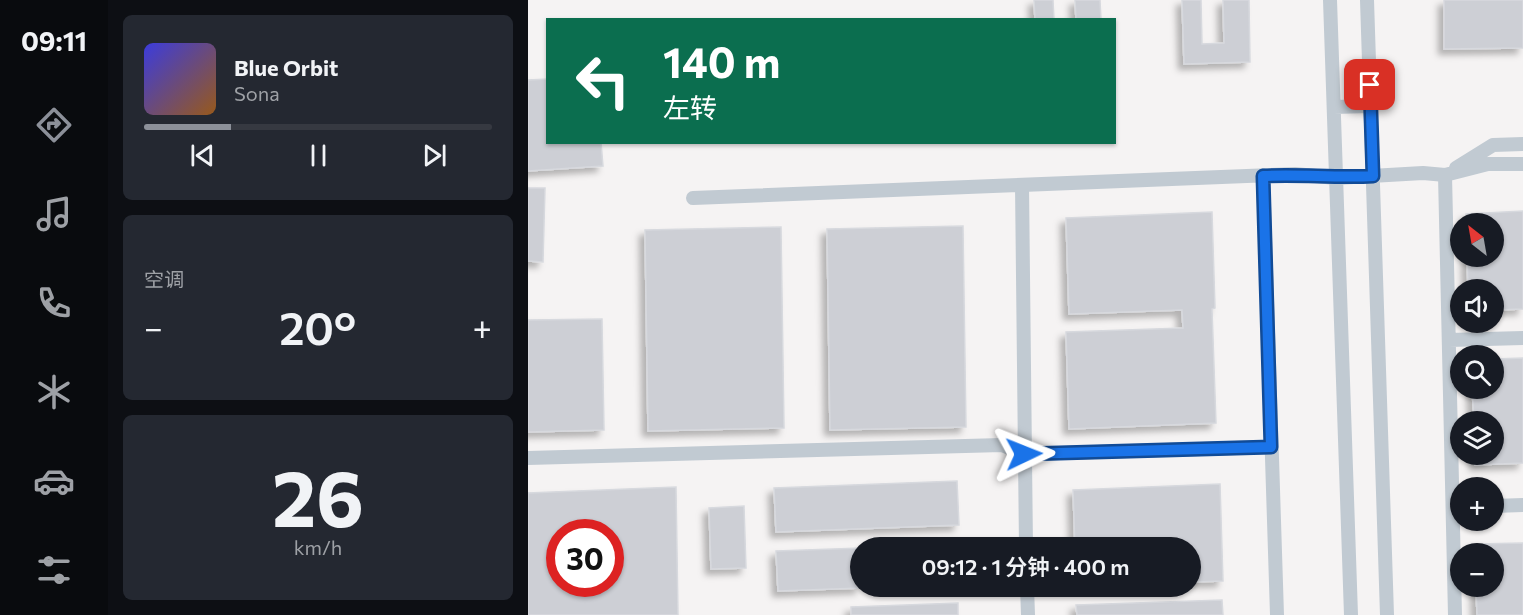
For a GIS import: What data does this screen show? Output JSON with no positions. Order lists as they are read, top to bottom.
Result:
{
  "north": "top left",
  "page": {
    "tabs": "09:11",
    "turn": ["140 m", "左转"],
    "song": ["Blue Orbit", "Sona"],
    "map_buttons": ["+", "−"],
    "tile": [
      "空调",
      ["26", "km/h"]
    ],
    "heat": ["−", "20°", "+"],
    "limit": "30",
    "trip": "09:12 · 1 分钟 · 400 m"
  }
}
